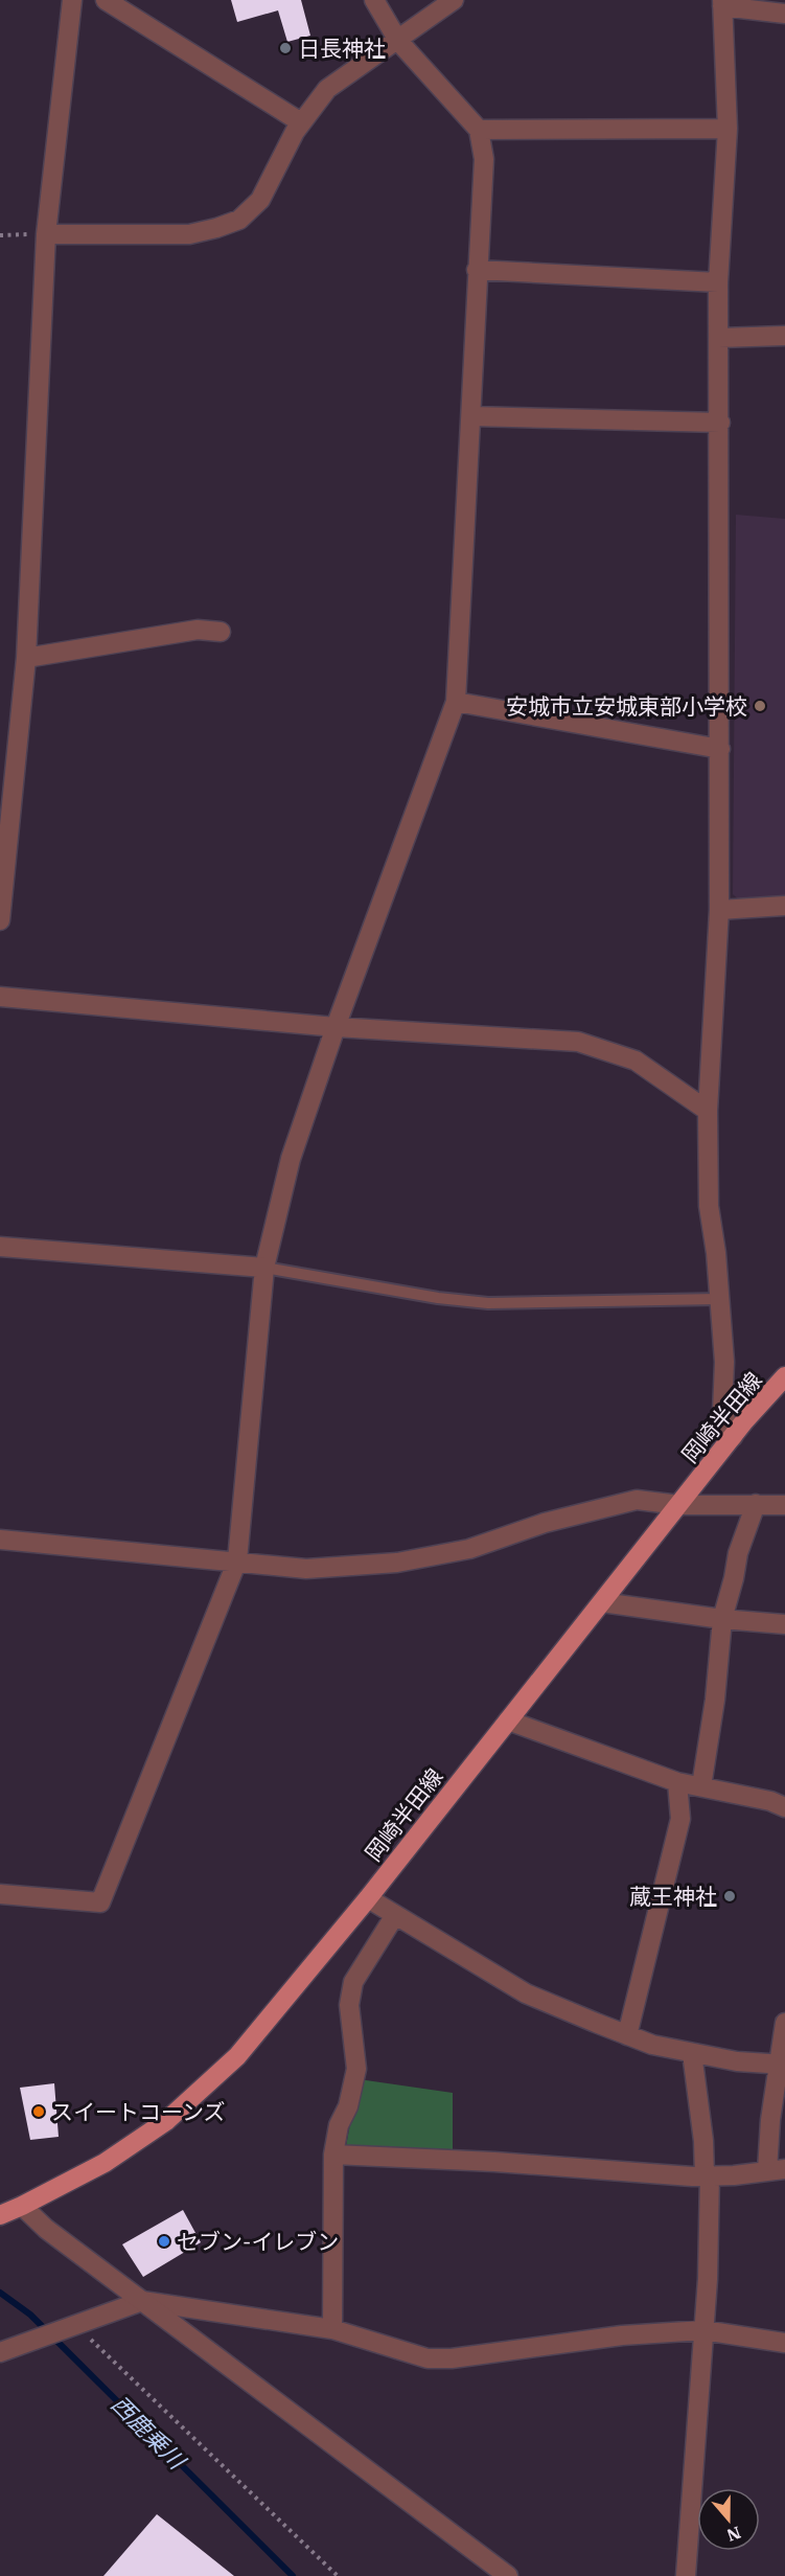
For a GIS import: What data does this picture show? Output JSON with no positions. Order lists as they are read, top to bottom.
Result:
{
  "streets": {
    "main road": ["岡崎半田線"]
  },
  "water": ["西鹿乗川"],
  "places": [
    "日長神社",
    "安城市立安城東部小学校",
    "蔵王神社",
    "スイートコーンズ",
    "セブン-イレブン"
  ],
  "north": "bottom"
}
